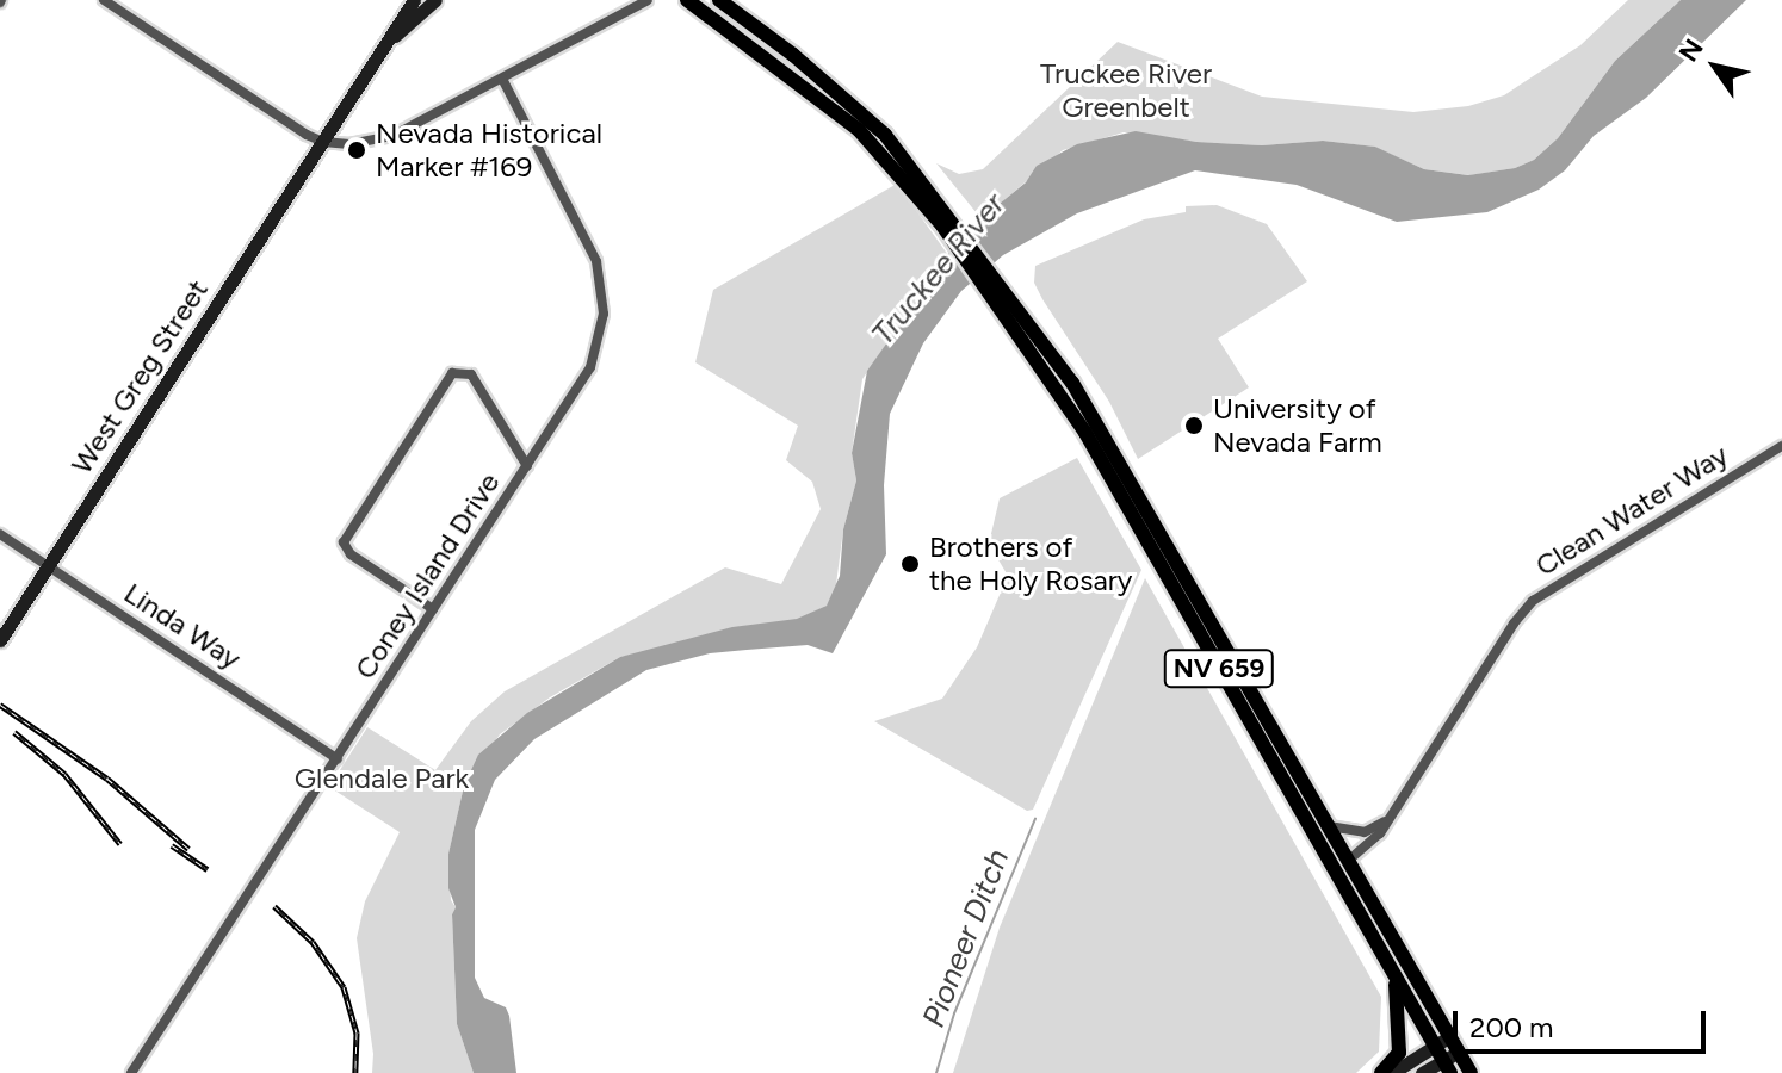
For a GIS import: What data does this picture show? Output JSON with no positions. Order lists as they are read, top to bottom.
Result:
{
  "streets": {
    "main road": ["West Greg Street", "NV 659"],
    "street": ["Clean Water Way", "Coney Island Drive", "Linda Way"]
  },
  "crossings": [
    ["West Greg Street", "Linda Way"],
    ["Clean Water Way", "NV 659"],
    ["Coney Island Drive", "Linda Way"]
  ],
  "water": ["Truckee River", "Pioneer Ditch"],
  "parks": ["Truckee River Greenbelt", "Glendale Park"],
  "places": ["Nevada Historical Marker #169", "University of Nevada Farm", "Brothers of the Holy Rosary"],
  "scale_bar": "200 m",
  "north": "top left"
}
